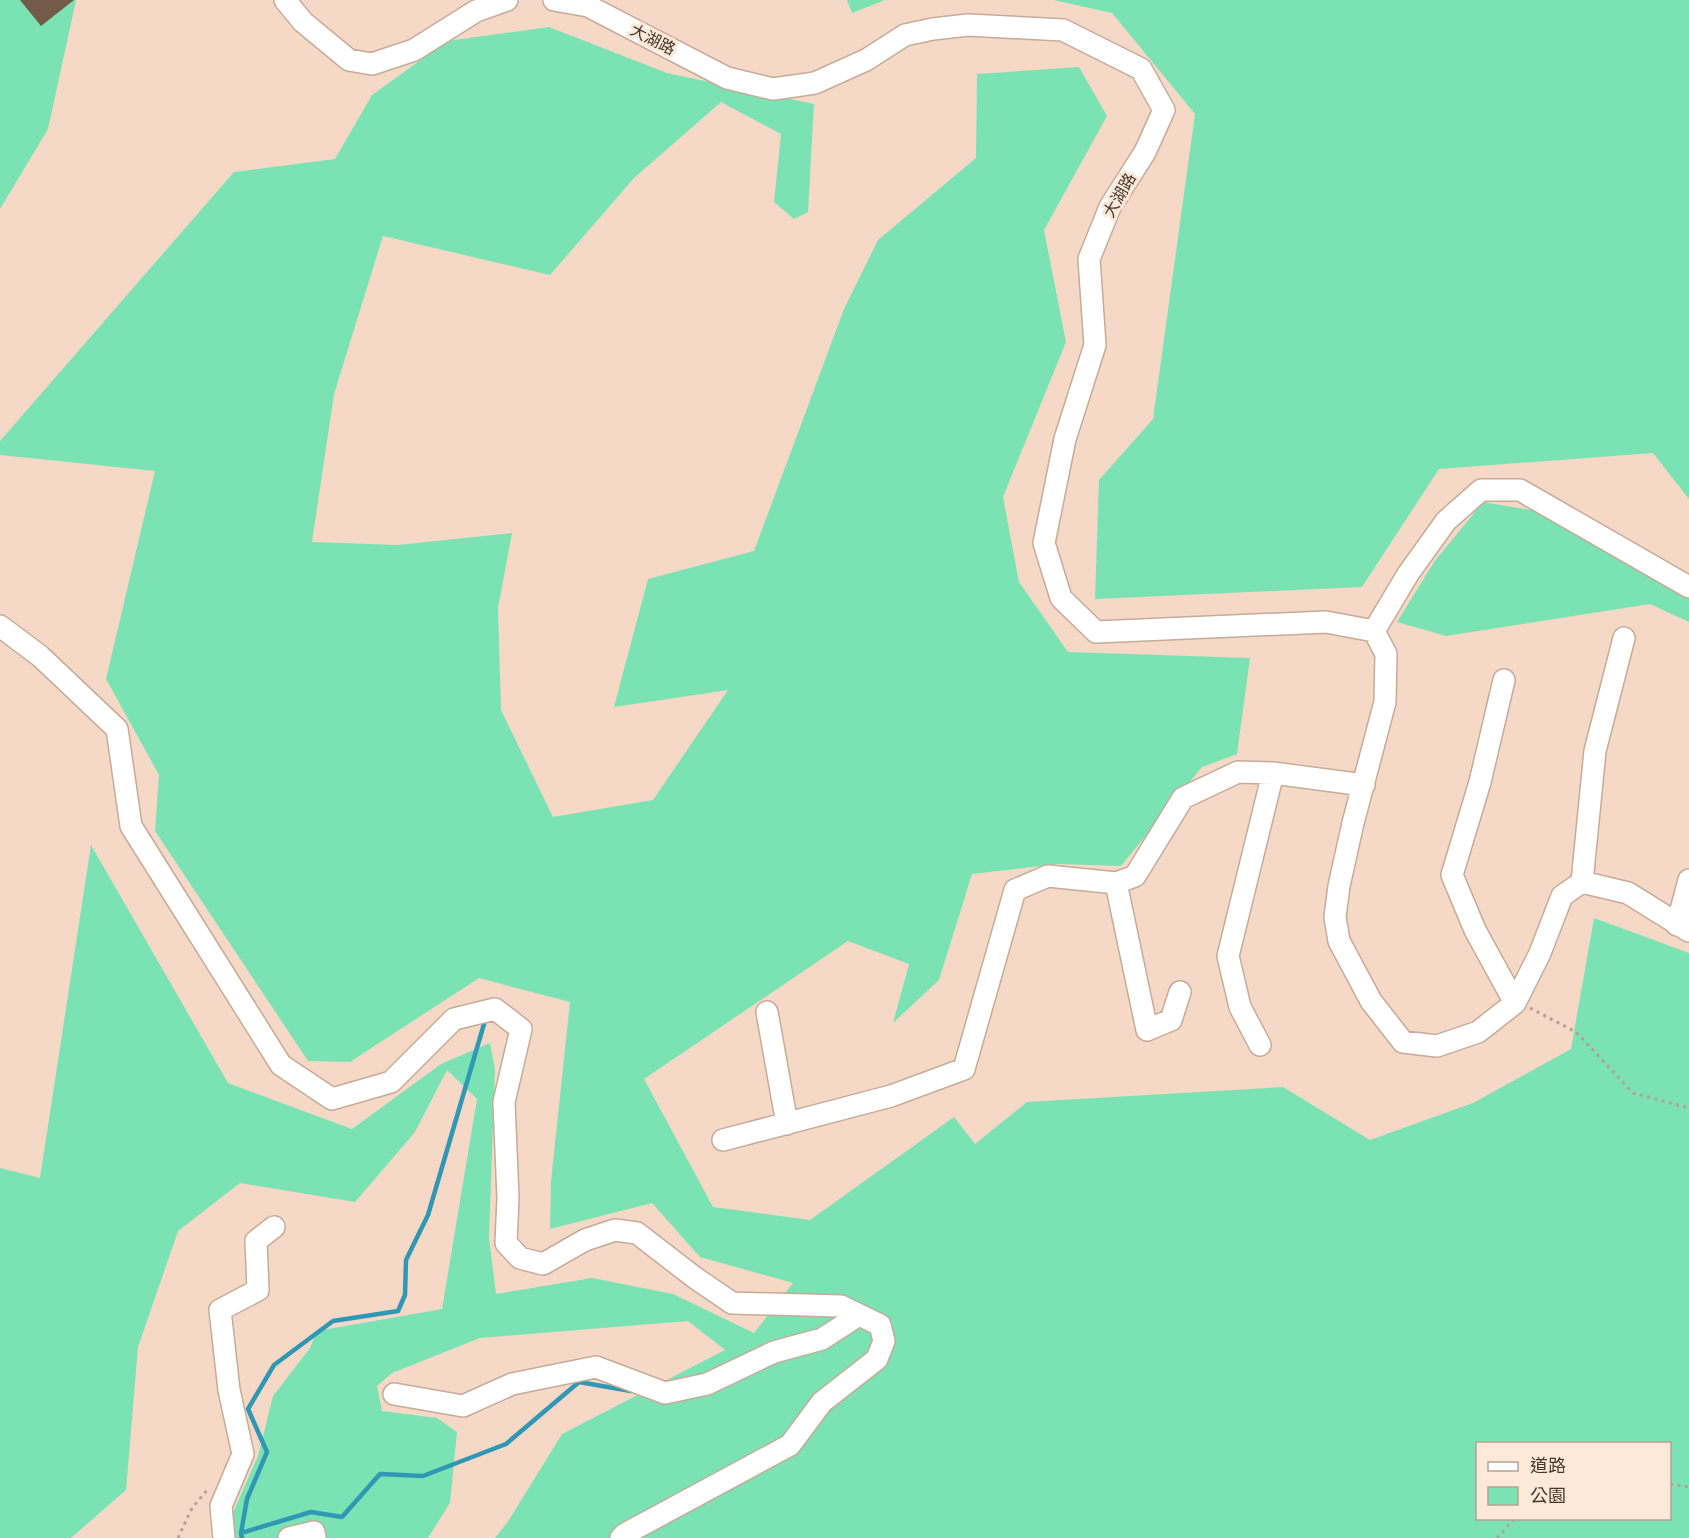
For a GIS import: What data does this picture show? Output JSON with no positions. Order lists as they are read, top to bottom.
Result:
{
  "streets": {
    "street": ["大湖路"]
  },
  "legend": ["道路", "公園"]
}
